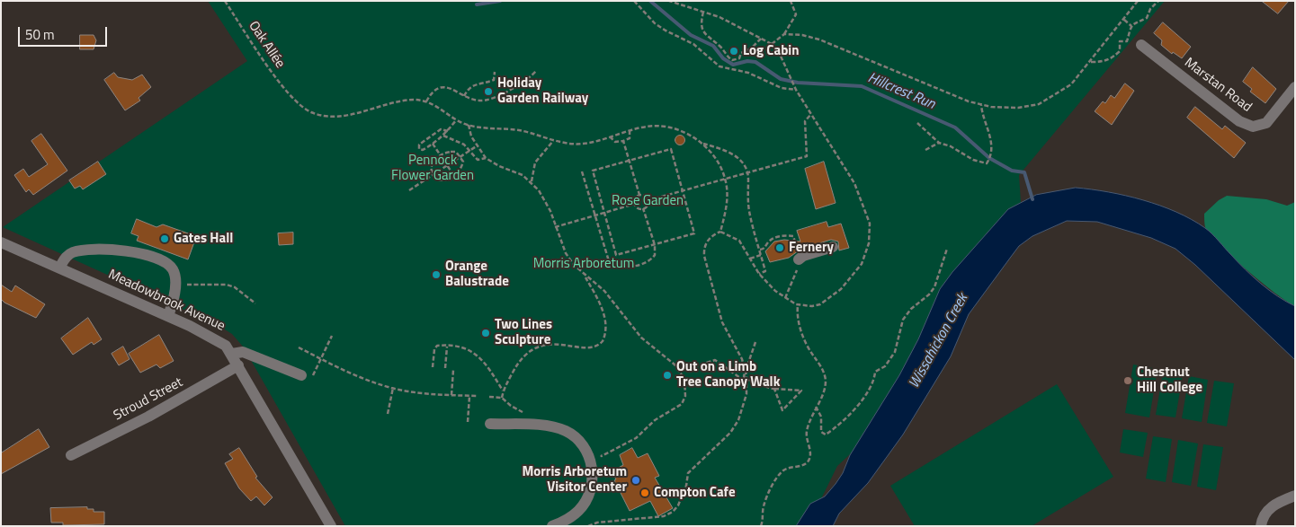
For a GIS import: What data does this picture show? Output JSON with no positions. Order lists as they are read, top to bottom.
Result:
{
  "streets": {
    "street": ["Marstan Road", "Meadowbrook Avenue", "Stroud Street"],
    "path": ["Oak Allée"]
  },
  "crossings": [
    ["Meadowbrook Avenue", "Stroud Street"]
  ],
  "water": ["Hillcrest Run", "Wissahickon Creek"],
  "parks": ["Pennock Flower Garden", "Rose Garden", "Morris Arboretum"],
  "places": [
    "Log Cabin",
    "Holiday Garden Railway",
    "Gates Hall",
    "Fernery",
    "Orange Balustrade",
    "Two Lines Sculpture",
    "Out on a Limb Tree Canopy Walk",
    "Chestnut Hill College",
    "Morris Arboretum Visitor Center",
    "Compton Cafe"
  ],
  "scale_bar": "50 m"
}
